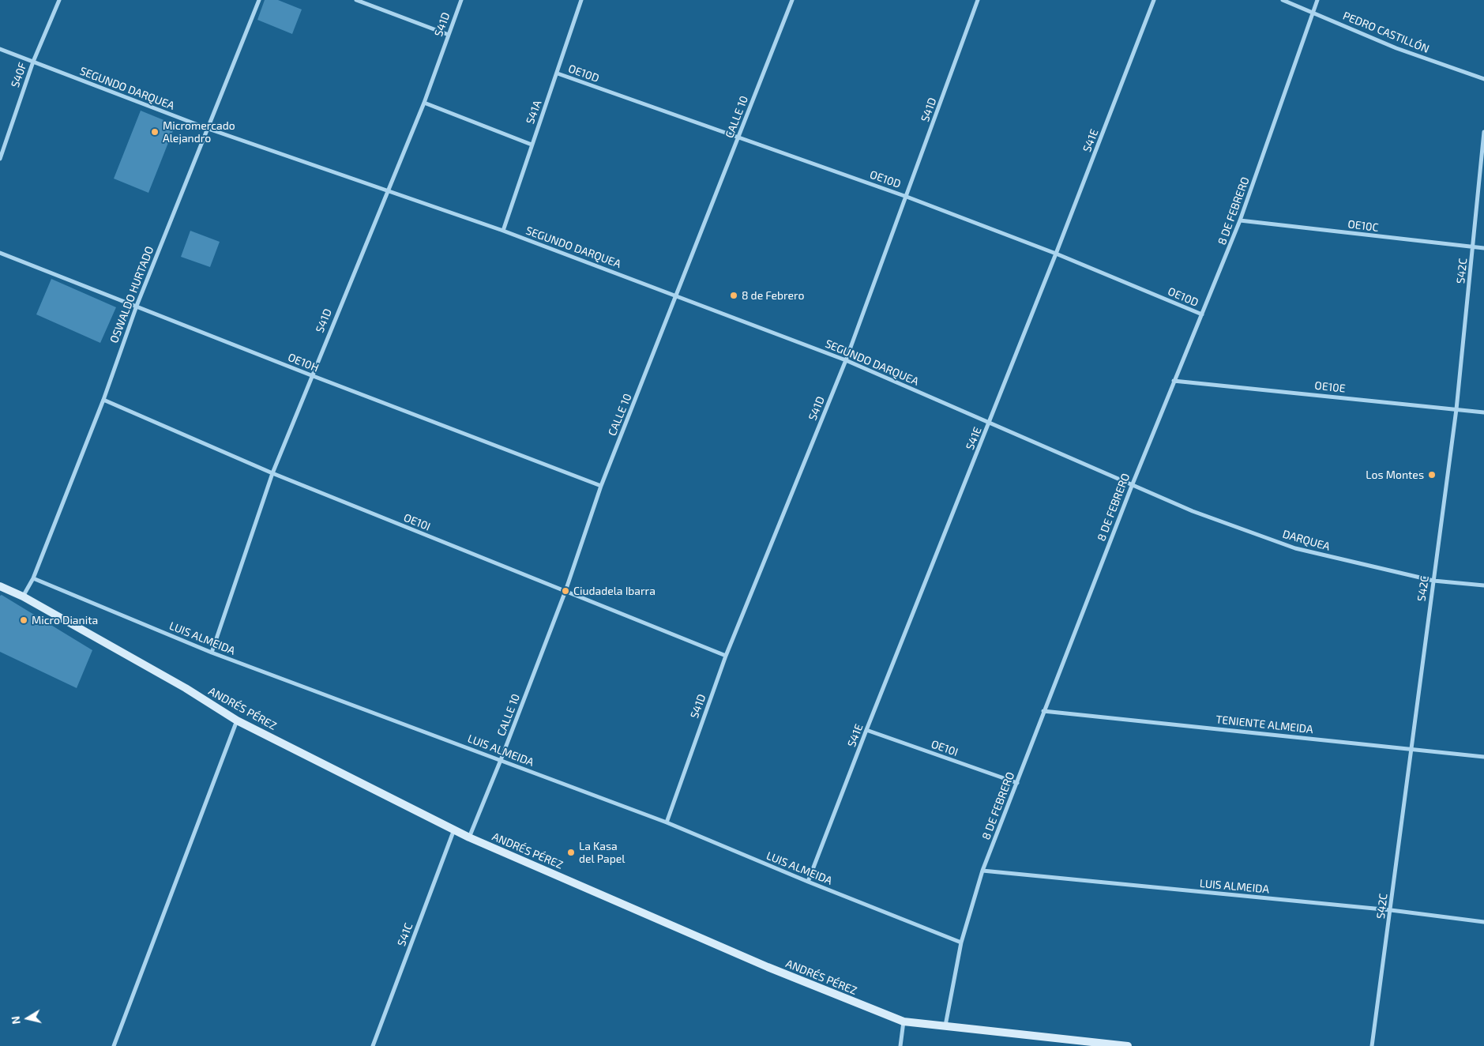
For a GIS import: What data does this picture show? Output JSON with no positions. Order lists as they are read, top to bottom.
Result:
{
  "streets": {
    "street": [
      "S41D",
      "PEDRO CASTILLÓN",
      "OE10D",
      "S40F",
      "SEGUNDO DARQUEA",
      "S41A",
      "CALLE 10",
      "S41E",
      "8 DE FEBRERO",
      "OE10C",
      "S42C",
      "OSWALDO HURTADO",
      "OE10H",
      "OE10E",
      "OE10I",
      "DARQUEA",
      "LUIS ALMEIDA",
      "ANDRÉS PÉREZ",
      "TENIENTE ALMEIDA",
      "S41C"
    ]
  },
  "crossings": [
    ["S41D", "OE10D"],
    ["S41D", "SEGUNDO DARQUEA"],
    ["S41D", "OE10H"],
    ["S41D", "OE10I"],
    ["S41D", "LUIS ALMEIDA"],
    ["PEDRO CASTILLÓN", "8 DE FEBRERO"],
    ["OE10D", "S41A"],
    ["OE10D", "CALLE 10"],
    ["OE10D", "S41E"],
    ["OE10D", "8 DE FEBRERO"],
    ["S40F", "SEGUNDO DARQUEA"],
    ["SEGUNDO DARQUEA", "S41A"],
    ["SEGUNDO DARQUEA", "CALLE 10"],
    ["SEGUNDO DARQUEA", "S41E"],
    ["SEGUNDO DARQUEA", "8 DE FEBRERO"],
    ["SEGUNDO DARQUEA", "OSWALDO HURTADO"],
    ["SEGUNDO DARQUEA", "DARQUEA"],
    ["CALLE 10", "OE10H"],
    ["CALLE 10", "OE10I"],
    ["CALLE 10", "LUIS ALMEIDA"],
    ["CALLE 10", "ANDRÉS PÉREZ"],
    ["S41E", "OE10I"],
    ["S41E", "LUIS ALMEIDA"],
    ["8 DE FEBRERO", "OE10C"],
    ["8 DE FEBRERO", "OE10E"],
    ["8 DE FEBRERO", "OE10I"],
    ["8 DE FEBRERO", "DARQUEA"],
    ["8 DE FEBRERO", "LUIS ALMEIDA"],
    ["8 DE FEBRERO", "ANDRÉS PÉREZ"],
    ["8 DE FEBRERO", "TENIENTE ALMEIDA"],
    ["OE10C", "S42C"],
    ["S42C", "OE10E"],
    ["S42C", "DARQUEA"],
    ["S42C", "LUIS ALMEIDA"],
    ["S42C", "TENIENTE ALMEIDA"],
    ["OSWALDO HURTADO", "OE10H"],
    ["OSWALDO HURTADO", "OE10I"],
    ["OSWALDO HURTADO", "LUIS ALMEIDA"],
    ["OSWALDO HURTADO", "ANDRÉS PÉREZ"],
    ["ANDRÉS PÉREZ", "S41C"]
  ],
  "places": [
    "Micromercado Alejandro",
    "8 de Febrero",
    "Los Montes",
    "Ciudadela Ibarra",
    "Micro Dianita",
    "La Kasa del Papel"
  ],
  "north": "left"
}
